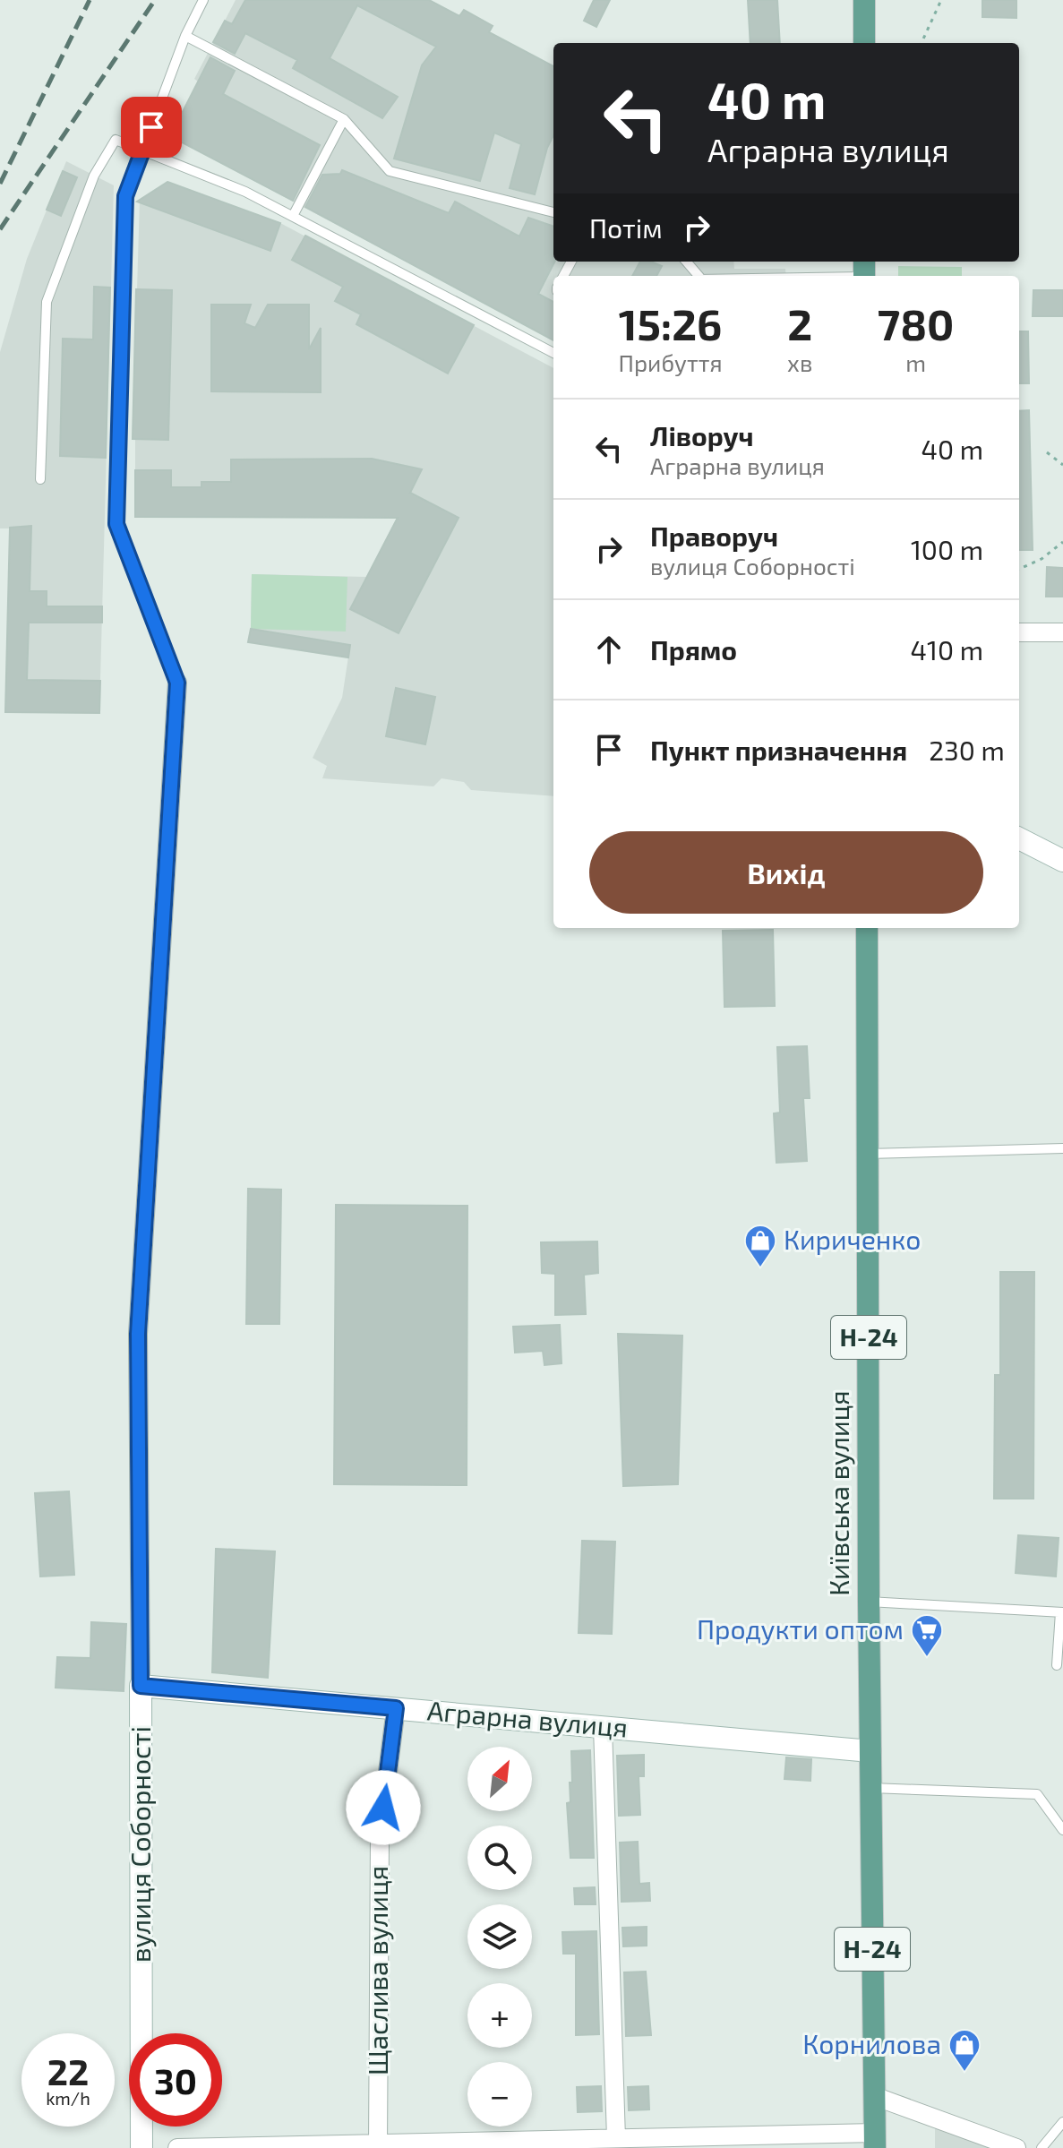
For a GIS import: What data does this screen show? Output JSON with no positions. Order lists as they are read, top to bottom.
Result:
{
  "streets": {
    "main road": ["Н-24", "Київська вулиця"],
    "street": ["Аграрна вулиця", "вулиця Соборності", "Щаслива вулиця"]
  },
  "crossings": [
    ["Київська вулиця", "Аграрна вулиця"],
    ["Аграрна вулиця", "вулиця Соборності"],
    ["Аграрна вулиця", "Щаслива вулиця"]
  ],
  "places": {
    "shop": ["Кириченко", "Корнилова"],
    "supermarket": ["Продукти оптом"]
  },
  "north": "top right",
  "page": {
    "turn": ["40 m", "Аграрна вулиця"],
    "then": "Потім",
    "eta": [
      "15:26",
      "Прибуття",
      "2",
      "хв",
      "780",
      "m"
    ],
    "list": [
      {
        "name": "Ліворуч",
        "note": "Аграрна вулиця",
        "value": "40 m"
      },
      {
        "name": "Праворуч",
        "note": "вулиця Соборності",
        "value": "100 m"
      },
      {
        "name": "Прямо",
        "value": "410 m"
      },
      {
        "name": "Пункт призначення",
        "value": "230 m"
      }
    ],
    "buttons": "Вихід",
    "map_buttons": ["+", "−"],
    "speed": "22 km/h",
    "limit": "30"
  }
}
